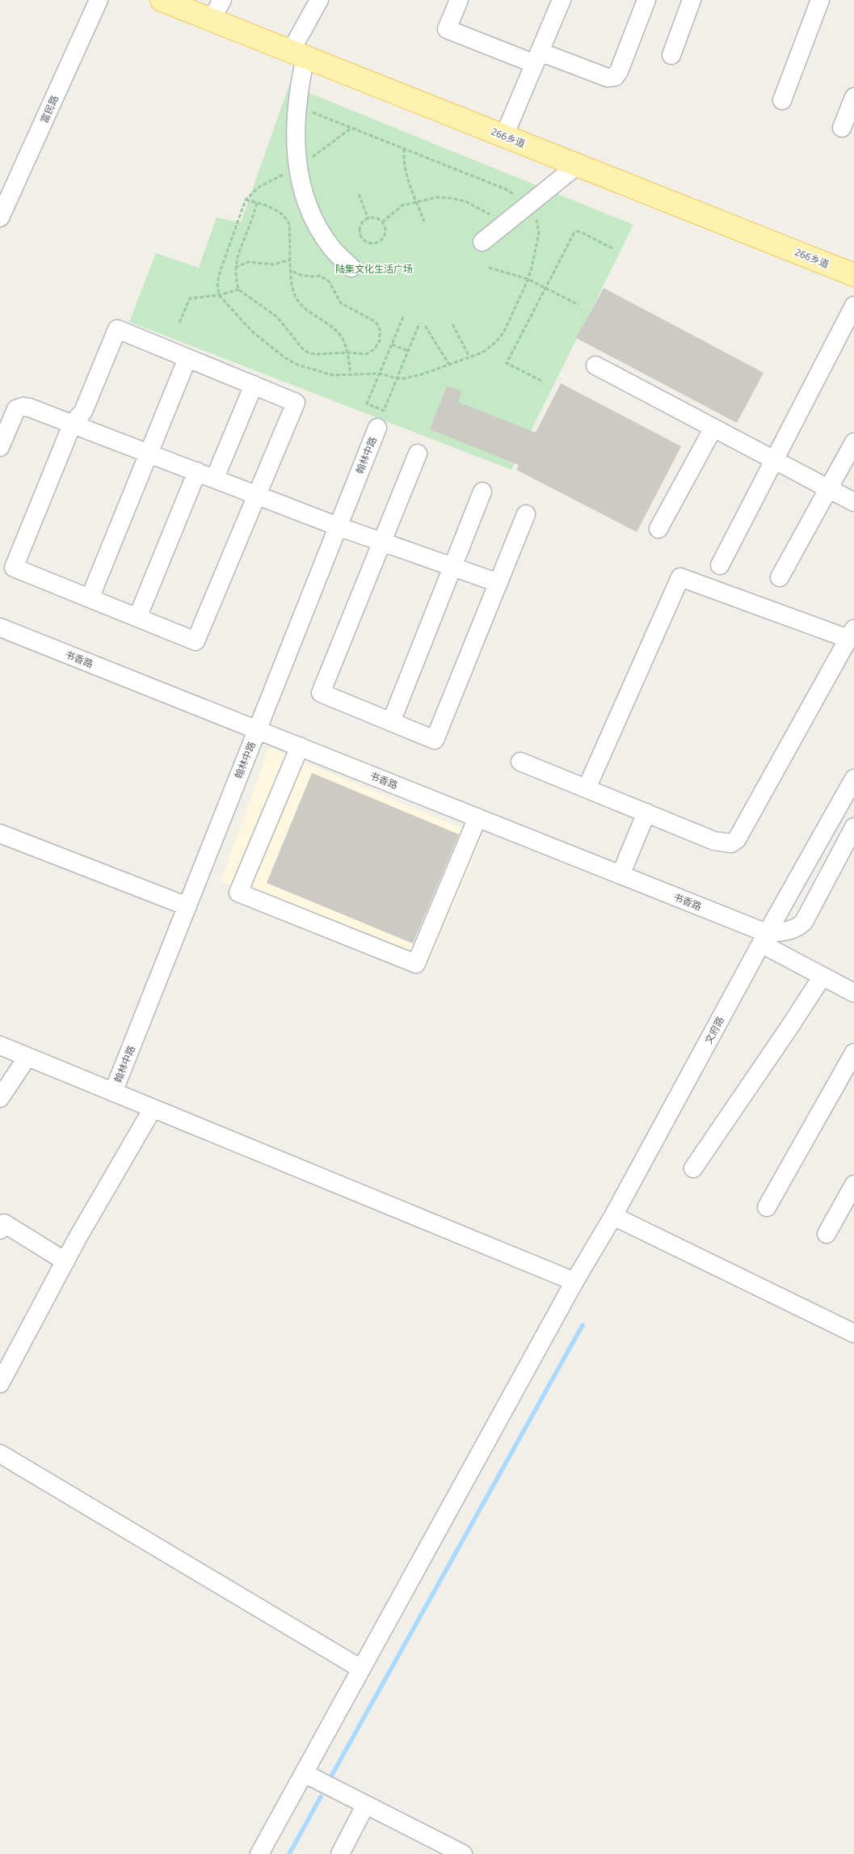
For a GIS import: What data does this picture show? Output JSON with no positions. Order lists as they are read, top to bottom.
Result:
{
  "streets": {
    "main road": ["266乡道"],
    "street": [
      "富民路",
      "翰林中路",
      "书香路",
      "文府路"
    ]
  },
  "crossings": [
    ["翰林中路", "书香路"],
    ["书香路", "文府路"]
  ],
  "parks": ["陆集文化生活广场"]
}
